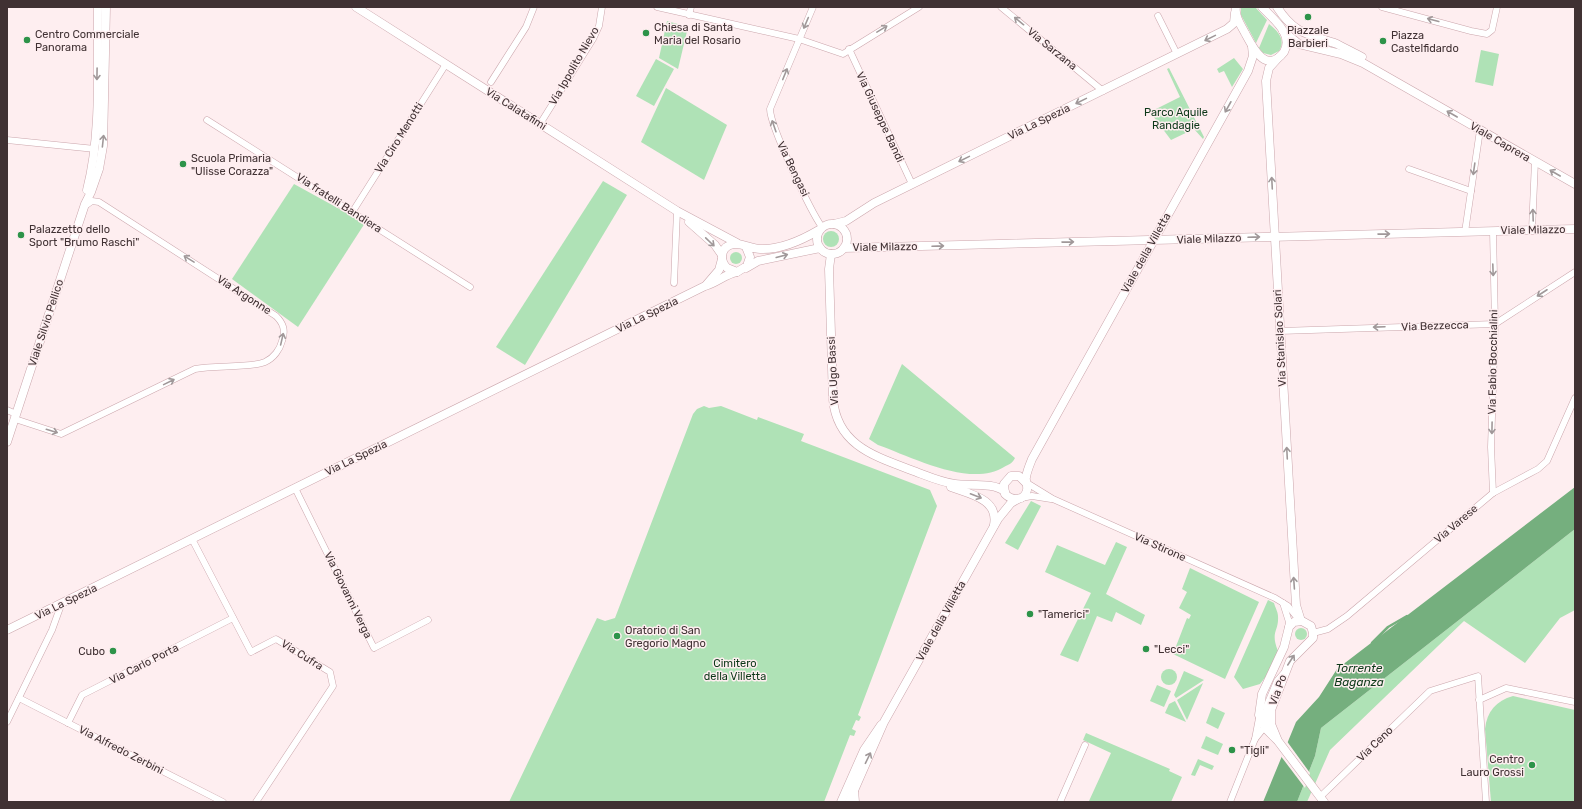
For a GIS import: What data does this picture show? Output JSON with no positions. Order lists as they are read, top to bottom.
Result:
{
  "streets": {
    "main road": [
      "Via Calatafimi",
      "Via La Spezia",
      "Viale Caprera",
      "Viale Milazzo",
      "Viale della Villetta",
      "Viale Silvio Pellico",
      "Via Stanislao Solari",
      "Via Ugo Bassi",
      "Via Po"
    ],
    "street": [
      "Via Sarzana",
      "Via Ippolito Nievo",
      "Via Giuseppe Bandi",
      "Via Ciro Menotti",
      "Via Bengasi",
      "Via fratelli Bandiera",
      "Via Argonne",
      "Via Bezzecca",
      "Via Fabio Bocchialini",
      "Via Varese",
      "Via Stirone",
      "Via Giovanni Verga",
      "Via Cufra",
      "Via Carlo Porta",
      "Via Ceno",
      "Via Alfredo Zerbini"
    ]
  },
  "crossings": [
    ["Via Sarzana", "Via La Spezia"],
    ["Via Ippolito Nievo", "Via Calatafimi"],
    ["Via Calatafimi", "Via La Spezia"],
    ["Via Calatafimi", "Via Ciro Menotti"],
    ["Via Giuseppe Bandi", "Via La Spezia"],
    ["Via La Spezia", "Via Bengasi"],
    ["Via La Spezia", "Viale Milazzo"],
    ["Via La Spezia", "Via Ugo Bassi"],
    ["Via La Spezia", "Via Giovanni Verga"],
    ["Via La Spezia", "Via Cufra"],
    ["Via Ciro Menotti", "Via fratelli Bandiera"],
    ["Via Bengasi", "Viale Milazzo"],
    ["Via Bengasi", "Via Ugo Bassi"],
    ["Viale Milazzo", "Viale della Villetta"],
    ["Viale Milazzo", "Via Stanislao Solari"],
    ["Viale Milazzo", "Via Fabio Bocchialini"],
    ["Viale Milazzo", "Via Ugo Bassi"],
    ["Viale della Villetta", "Via Ugo Bassi"],
    ["Viale della Villetta", "Via Stirone"],
    ["Via Argonne", "Viale Silvio Pellico"],
    ["Via Bezzecca", "Via Stanislao Solari"],
    ["Via Bezzecca", "Via Fabio Bocchialini"],
    ["Via Stanislao Solari", "Via Varese"],
    ["Via Stanislao Solari", "Via Stirone"],
    ["Via Stanislao Solari", "Via Po"],
    ["Via Fabio Bocchialini", "Via Varese"],
    ["Via Ugo Bassi", "Via Stirone"],
    ["Via Varese", "Via Stirone"],
    ["Via Varese", "Via Po"],
    ["Via Stirone", "Via Po"],
    ["Via Cufra", "Via Carlo Porta"],
    ["Via Carlo Porta", "Via Alfredo Zerbini"]
  ],
  "one_way": [
    "Via Sarzana",
    "Via Bengasi",
    "Viale Milazzo",
    "Via Bezzecca",
    "Via Stanislao Solari",
    "Via Fabio Bocchialini"
  ],
  "water": ["Torrente Baganza"],
  "parks": ["Parco Aquile Randagie", "Cimitero della Villetta"],
  "places": [
    "Piazzale Barbieri",
    "Chiesa di Santa Maria del Rosario",
    "Centro Commerciale Panorama",
    "Piazza Castelfidardo",
    "Scuola Primaria \"Ulisse Corazza\"",
    "Palazzetto dello Sport \"Brumo Raschi\"",
    "\"Tamerici\"",
    "Oratorio di San Gregorio Magno",
    "\"Lecci\"",
    "Cubo",
    "\"Tigli\"",
    "Centro Lauro Grossi"
  ]
}
